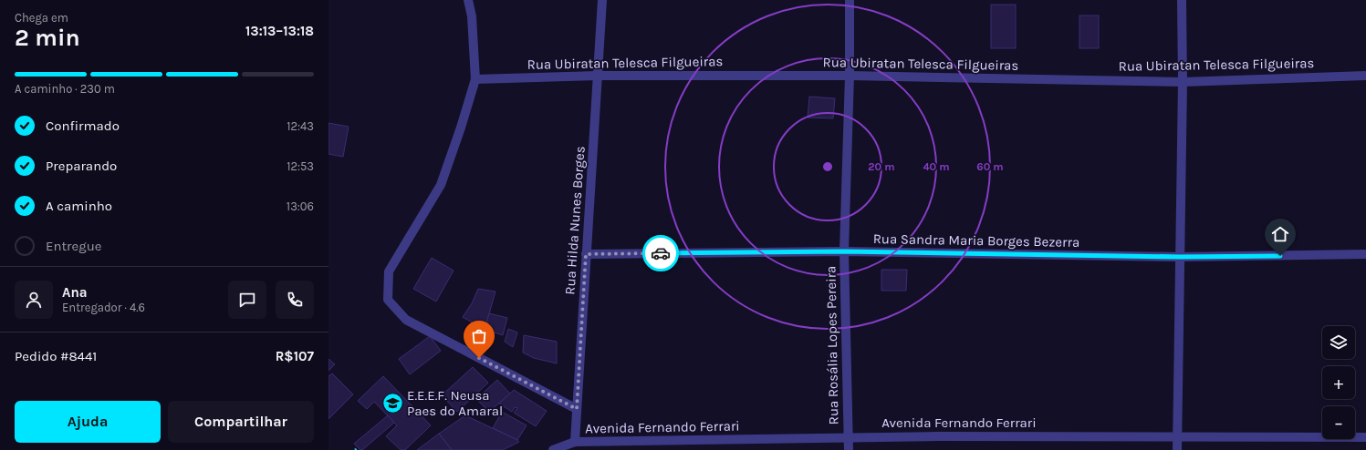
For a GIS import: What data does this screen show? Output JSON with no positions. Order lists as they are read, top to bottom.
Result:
{
  "streets": {
    "street": [
      "Rua Ubiratan Telesca Filgueiras",
      "Rua Hilda Nunes Borges",
      "Rua Sandra Maria Borges Bezerra",
      "Rua Rosália Lopes Pereira",
      "Avenida Fernando Ferrari"
    ]
  },
  "crossings": [
    ["Rua Ubiratan Telesca Filgueiras", "Rua Hilda Nunes Borges"],
    ["Rua Ubiratan Telesca Filgueiras", "Rua Rosália Lopes Pereira"],
    ["Rua Hilda Nunes Borges", "Rua Sandra Maria Borges Bezerra"],
    ["Rua Hilda Nunes Borges", "Avenida Fernando Ferrari"],
    ["Rua Sandra Maria Borges Bezerra", "Rua Rosália Lopes Pereira"],
    ["Rua Rosália Lopes Pereira", "Avenida Fernando Ferrari"]
  ],
  "places": {
    "school or university": ["E.E.E.F. Neusa Paes do Amaral"]
  },
  "page": {
    "heading": ["2 min", "Chega em", "13:13–13:18"],
    "panel": [
      "Ana",
      "Entregador · 4.6",
      "Pedido #8441",
      "R$107"
    ],
    "bar": "A caminho · 230 m",
    "list": [
      ["Confirmado", "12:43"],
      ["Preparando", "12:53"],
      ["A caminho", "13:06"],
      "Entregue"
    ],
    "map_buttons": ["+", "−"],
    "buttons": ["Ajuda", "Compartilhar"]
  },
  "rings": ["20 m", "40 m", "60 m"]
}
